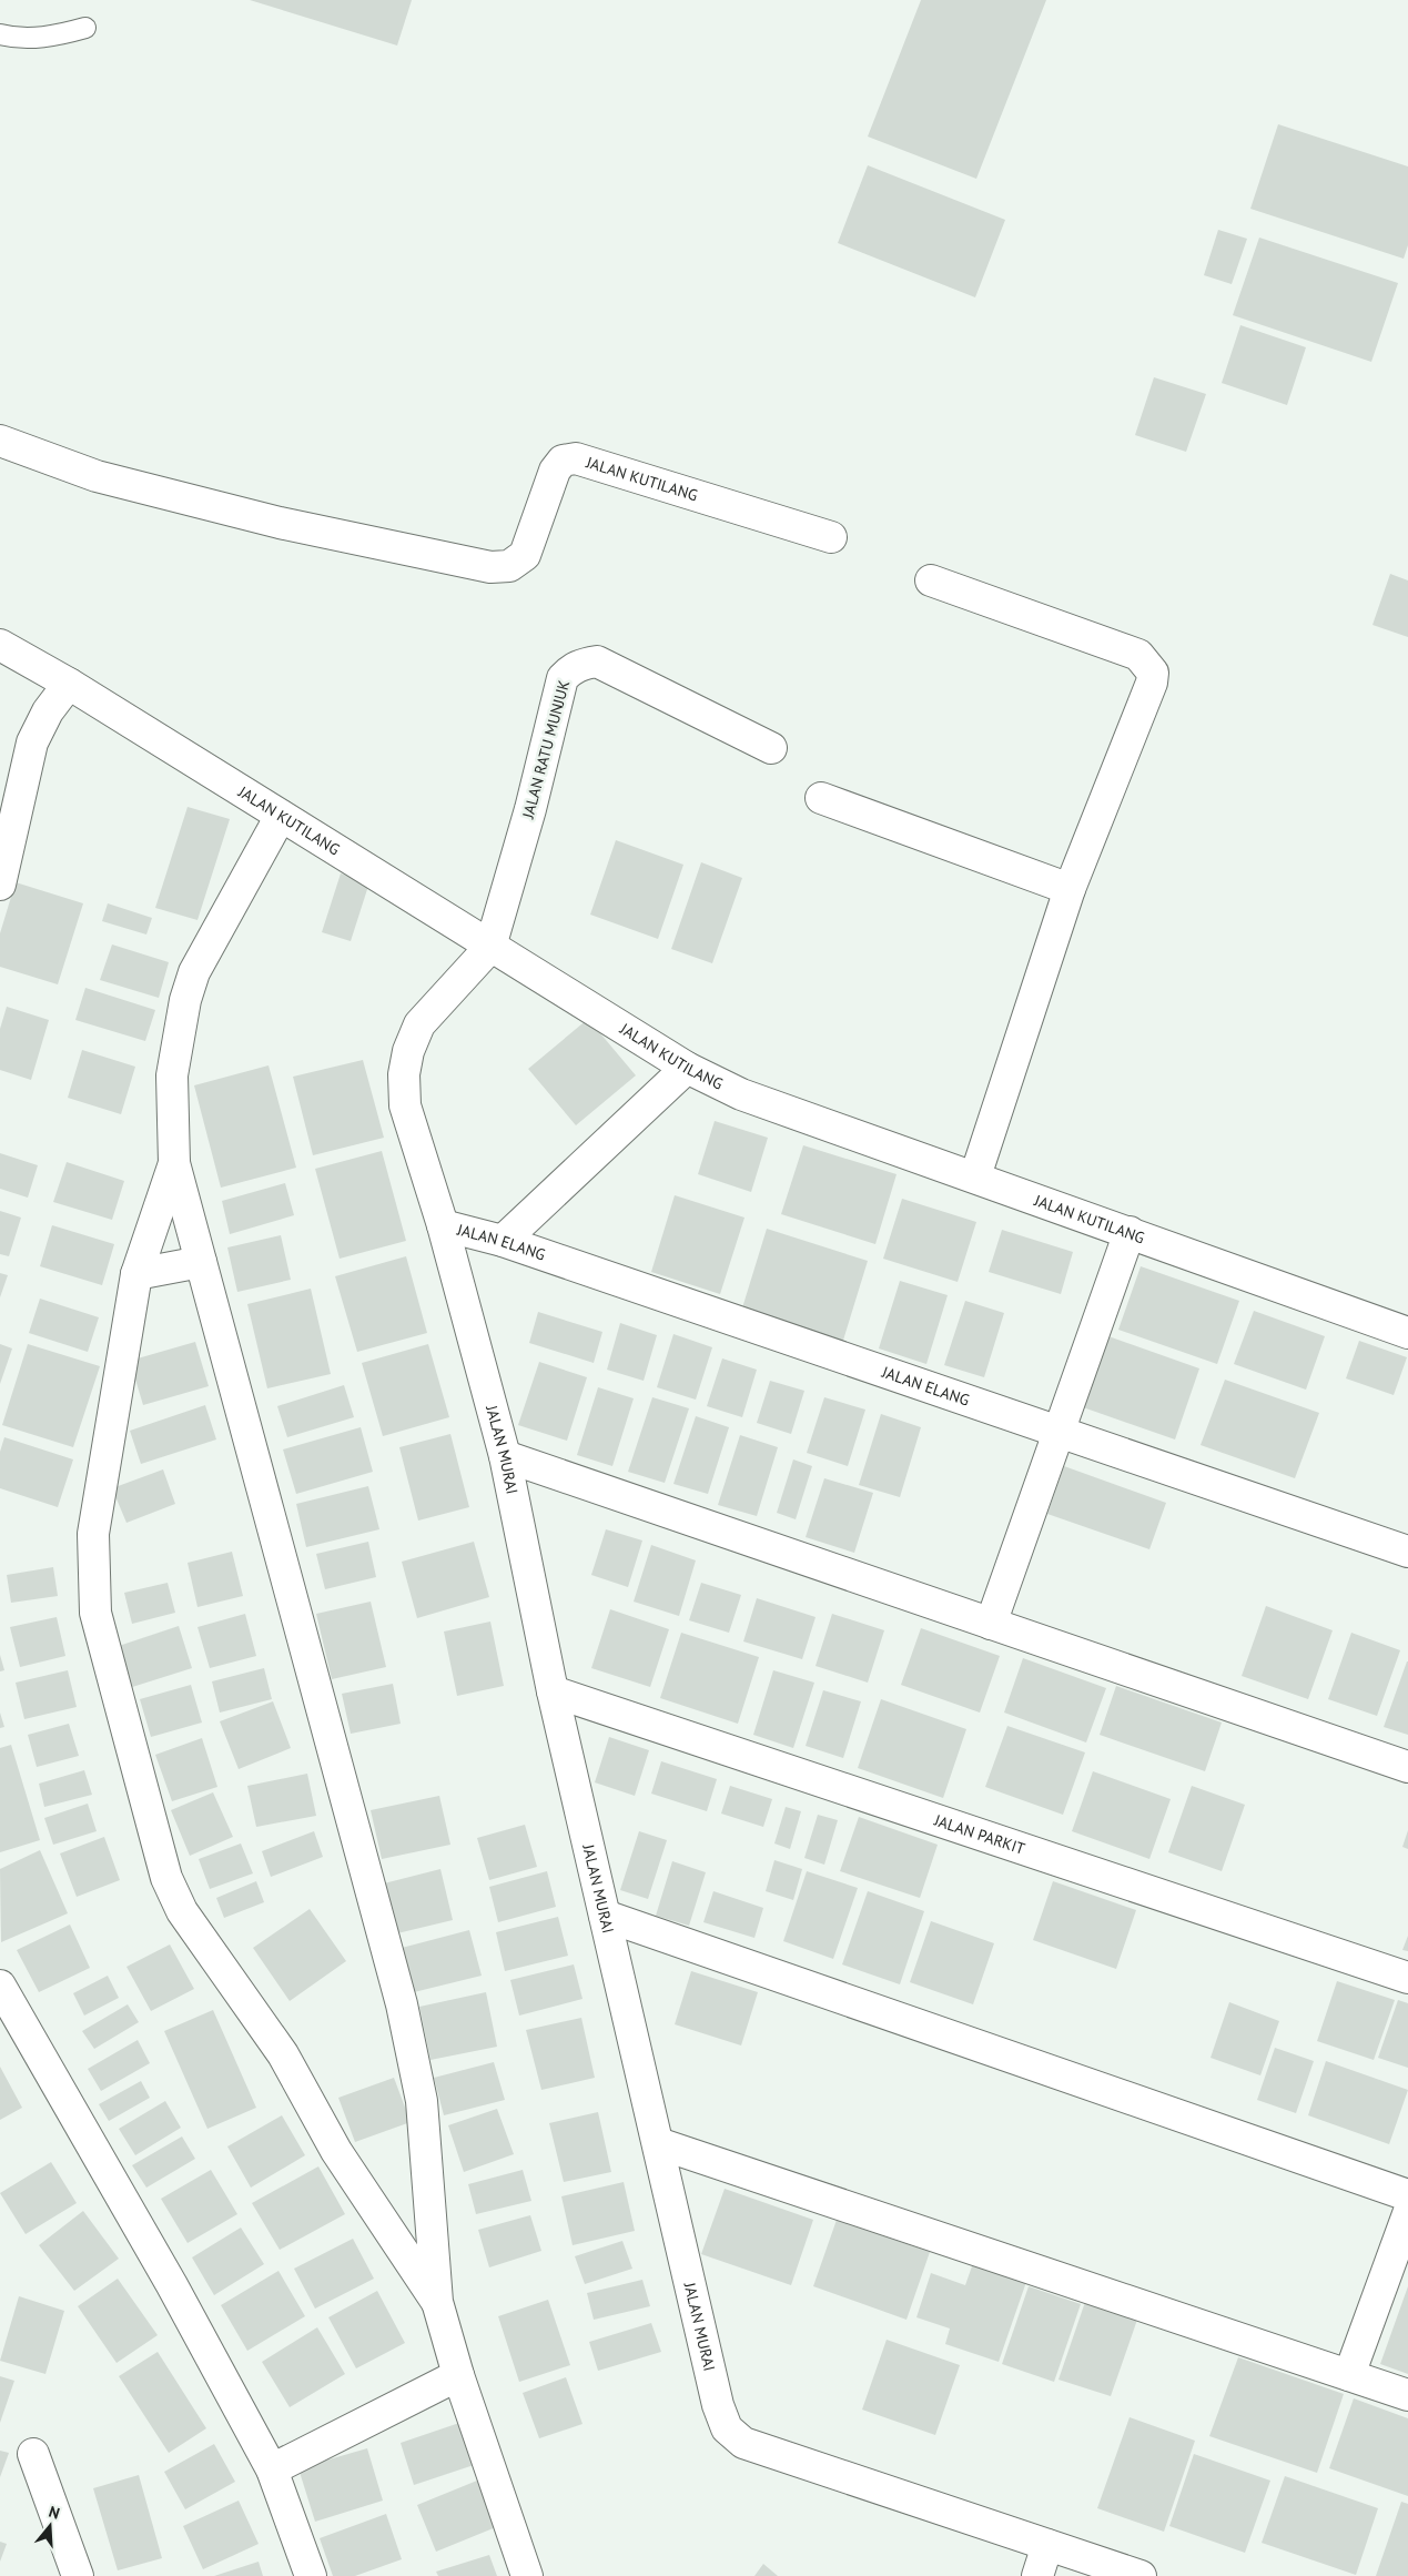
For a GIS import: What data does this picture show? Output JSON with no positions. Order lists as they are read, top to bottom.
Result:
{
  "streets": {
    "street": [
      "JALAN KUTILANG",
      "JALAN RATU MUNJUK",
      "JALAN ELANG",
      "JALAN MURAI",
      "JALAN PARKIT"
    ]
  },
  "crossings": [
    ["JALAN KUTILANG", "JALAN RATU MUNJUK"],
    ["JALAN KUTILANG", "JALAN MURAI"],
    ["JALAN RATU MUNJUK", "JALAN MURAI"],
    ["JALAN ELANG", "JALAN MURAI"],
    ["JALAN MURAI", "JALAN PARKIT"]
  ],
  "north": "top"
}
